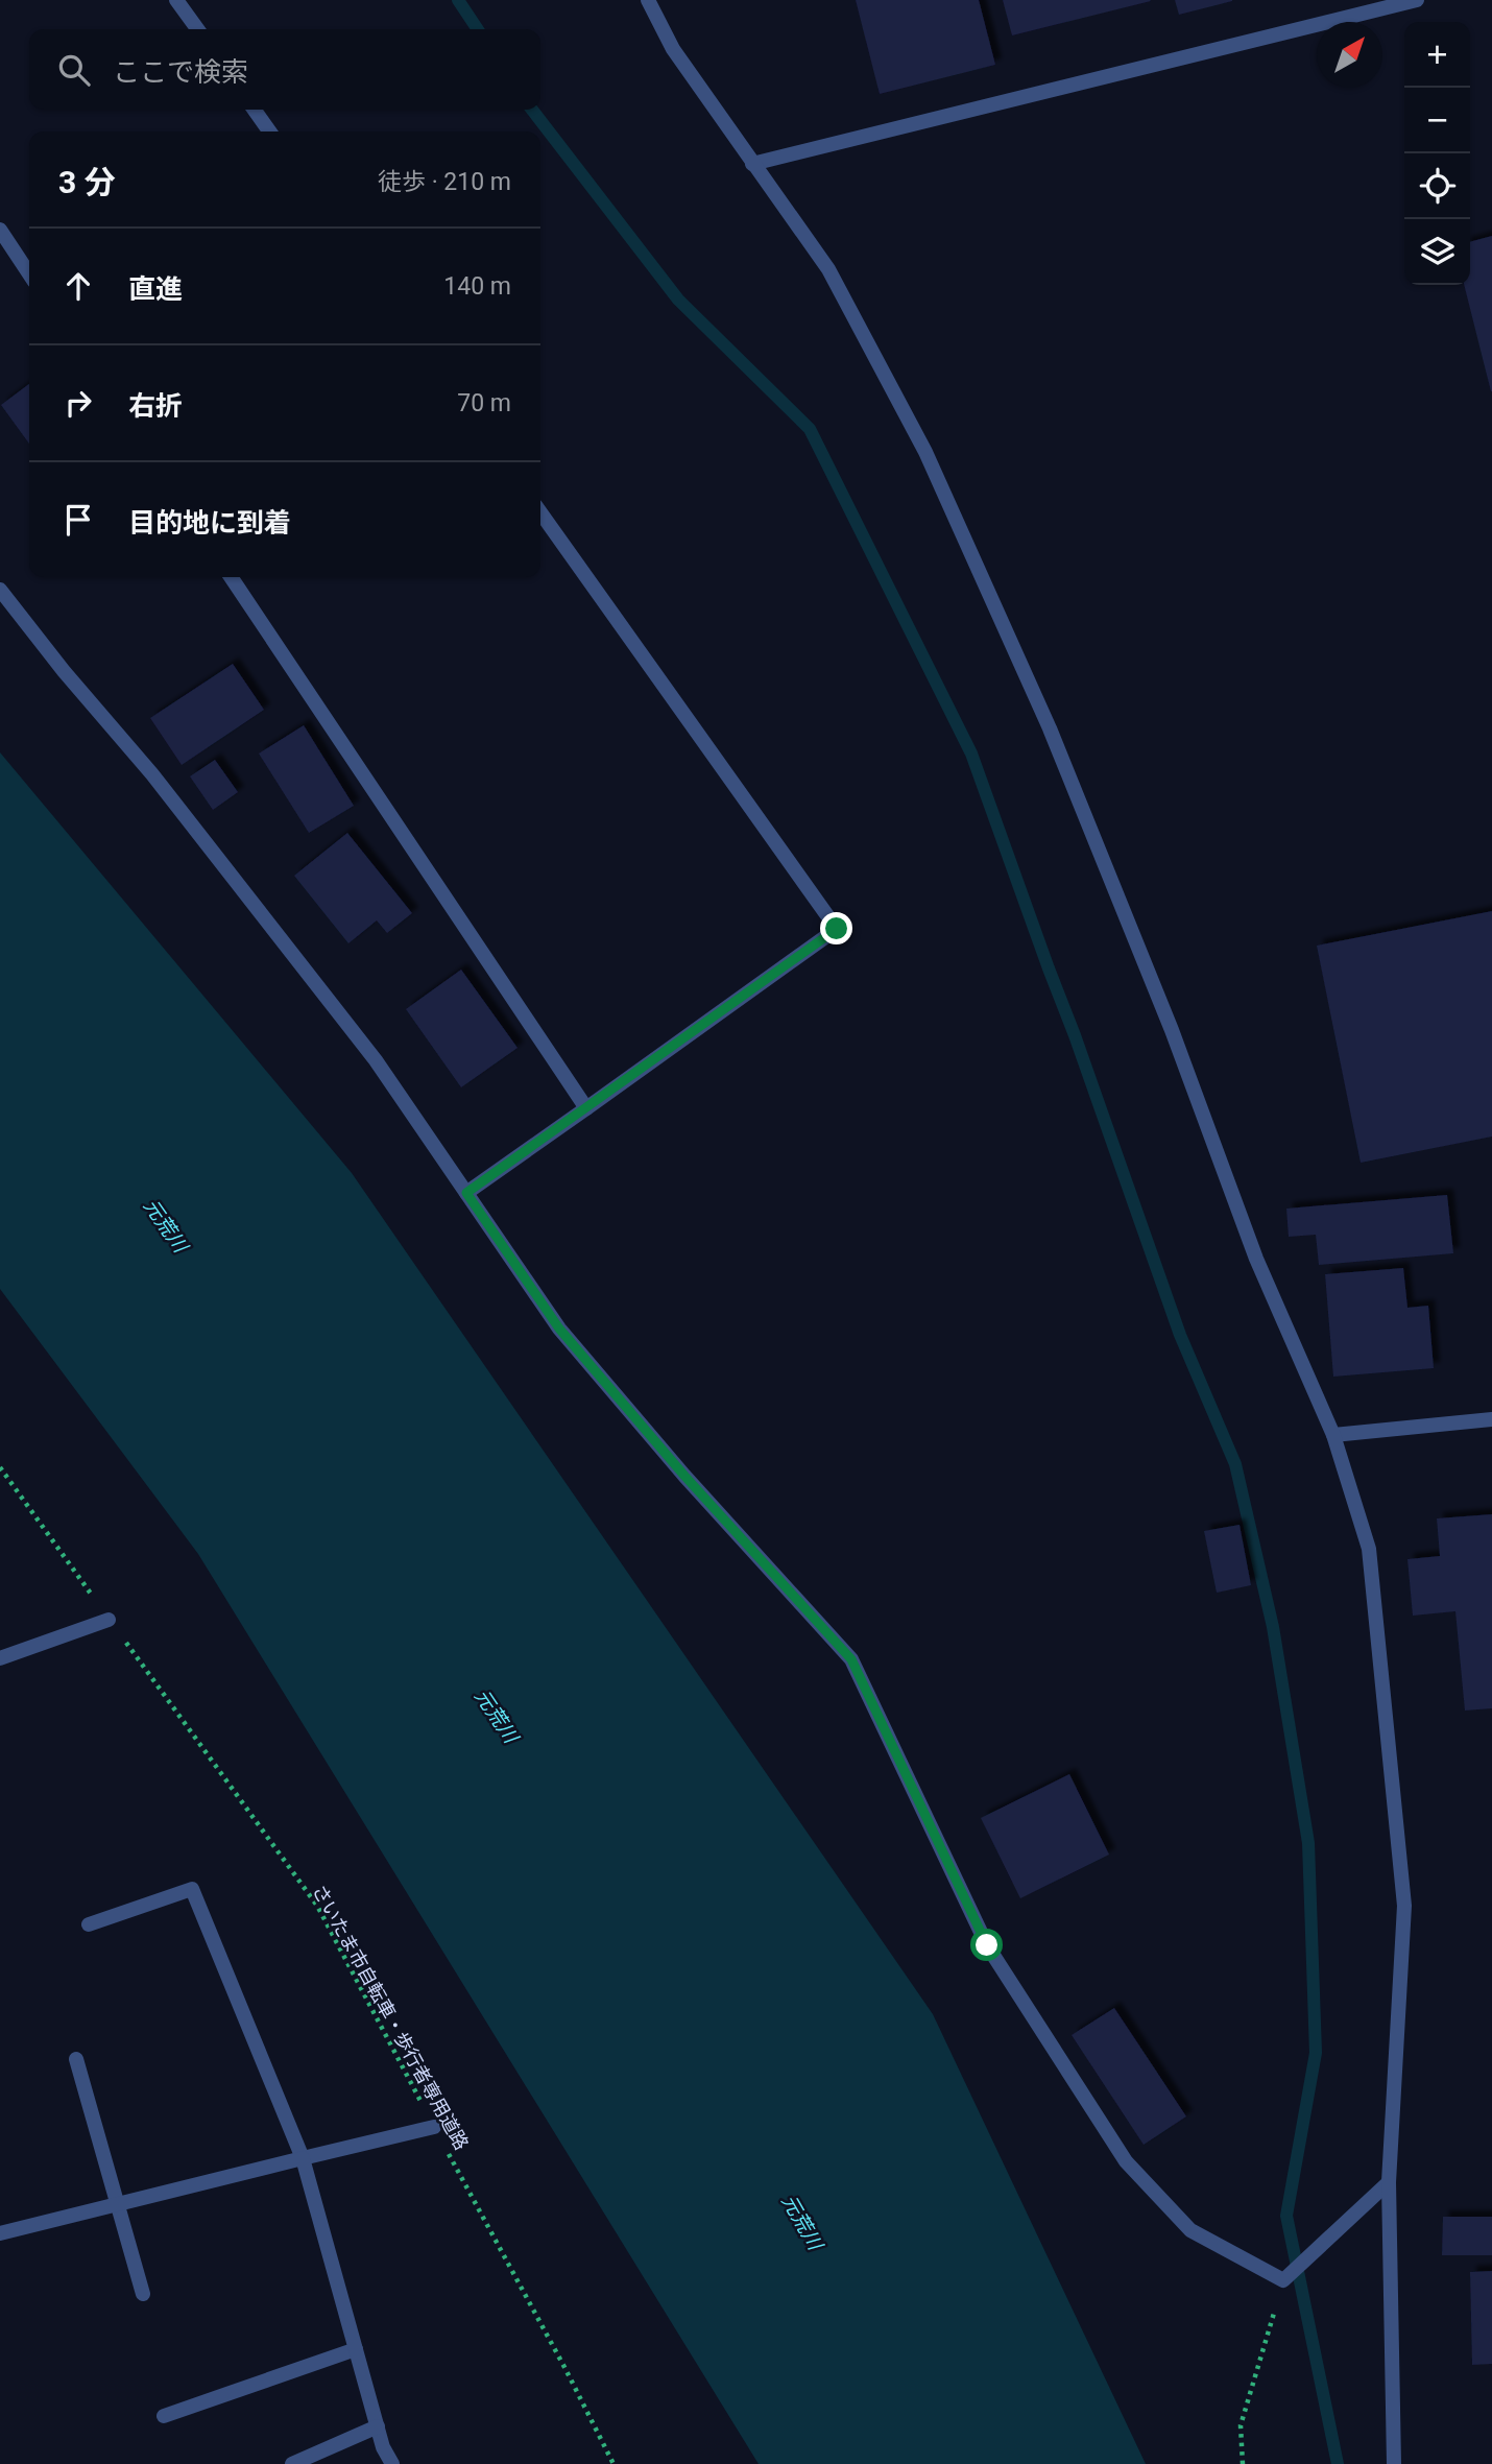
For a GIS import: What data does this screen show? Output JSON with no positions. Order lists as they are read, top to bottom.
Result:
{
  "streets": {
    "path": ["さいたま市自転車・歩行者専用道路"]
  },
  "water": ["元荒川"],
  "north": "top right",
  "page": {
    "map_buttons": ["+", "−"],
    "search": "ここで検索",
    "heading": ["3 分", "徒歩 · 210 m"],
    "list": [
      ["直進", "140 m"],
      ["右折", "70 m"],
      "目的地に到着"
    ]
  }
}
